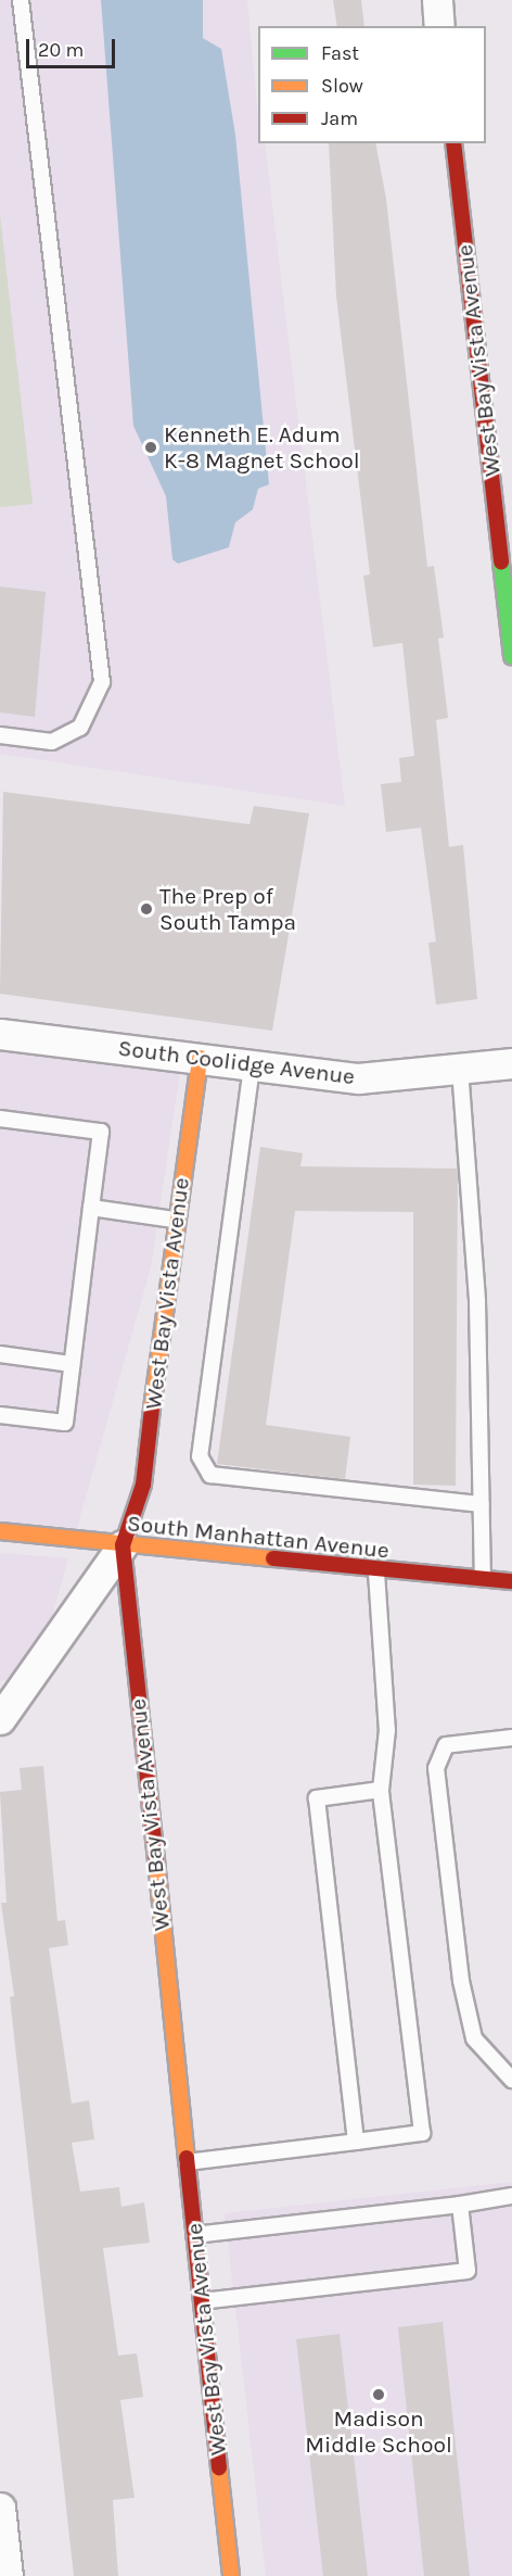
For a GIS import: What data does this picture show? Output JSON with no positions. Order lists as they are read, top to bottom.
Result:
{
  "streets": {
    "street": ["West Bay Vista Avenue", "South Coolidge Avenue", "South Manhattan Avenue"]
  },
  "crossings": [
    ["West Bay Vista Avenue", "South Coolidge Avenue"],
    ["West Bay Vista Avenue", "South Manhattan Avenue"]
  ],
  "places": ["Kenneth E. Adum K-8 Magnet School", "The Prep of South Tampa", "Madison Middle School"],
  "legend": ["Fast", "Slow", "Jam"],
  "scale_bar": "20 m"
}
